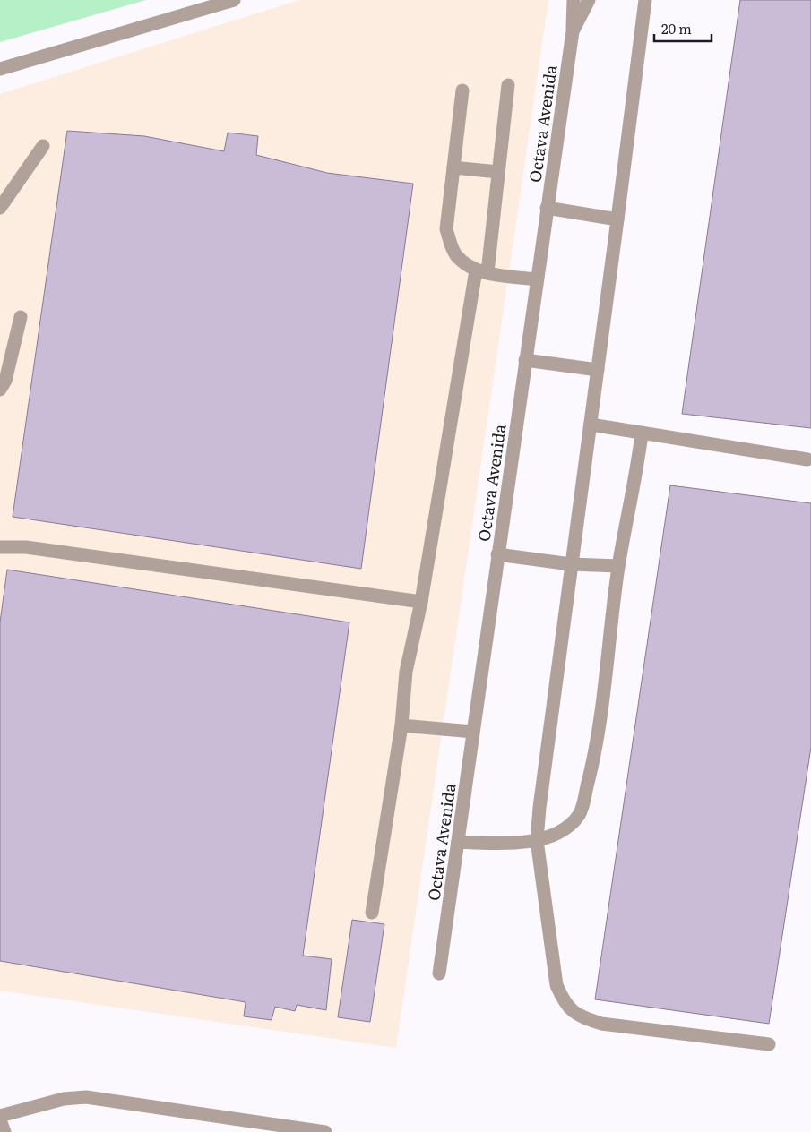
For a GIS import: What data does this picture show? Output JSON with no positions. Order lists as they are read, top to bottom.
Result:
{
  "streets": {
    "street": ["Octava Avenida"]
  },
  "scale_bar": "20 m"
}
